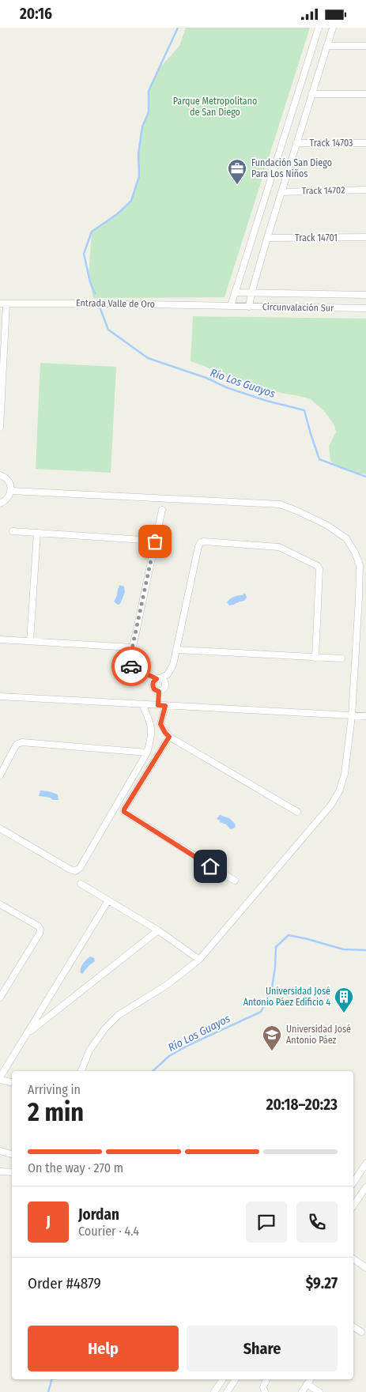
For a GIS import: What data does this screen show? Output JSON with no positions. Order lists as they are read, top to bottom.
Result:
{
  "streets": {
    "street": [
      "Track 14703",
      "Track 14702",
      "Track 14701",
      "Entrada Valle de Oro",
      "Circunvalación Sur"
    ]
  },
  "crossings": [
    ["Entrada Valle de Oro", "Circunvalación Sur"]
  ],
  "water": ["Río Los Guayos"],
  "parks": ["Parque Metropolitano de San Diego"],
  "places": {
    "office": ["Fundación San Diego Para Los Niños"],
    "building": ["Universidad José Antonio Páez Edificio 4"],
    "school or university": ["Universidad José Antonio Páez"]
  },
  "page": {
    "status": "20:16",
    "heading": ["2 min", "Arriving in", "20:18–20:23"],
    "panel": [
      "Jordan",
      "Courier · 4.4",
      "Order #4879",
      "$9.27"
    ],
    "bar": "On the way · 270 m",
    "round": "J",
    "buttons": ["Help", "Share"]
  }
}
